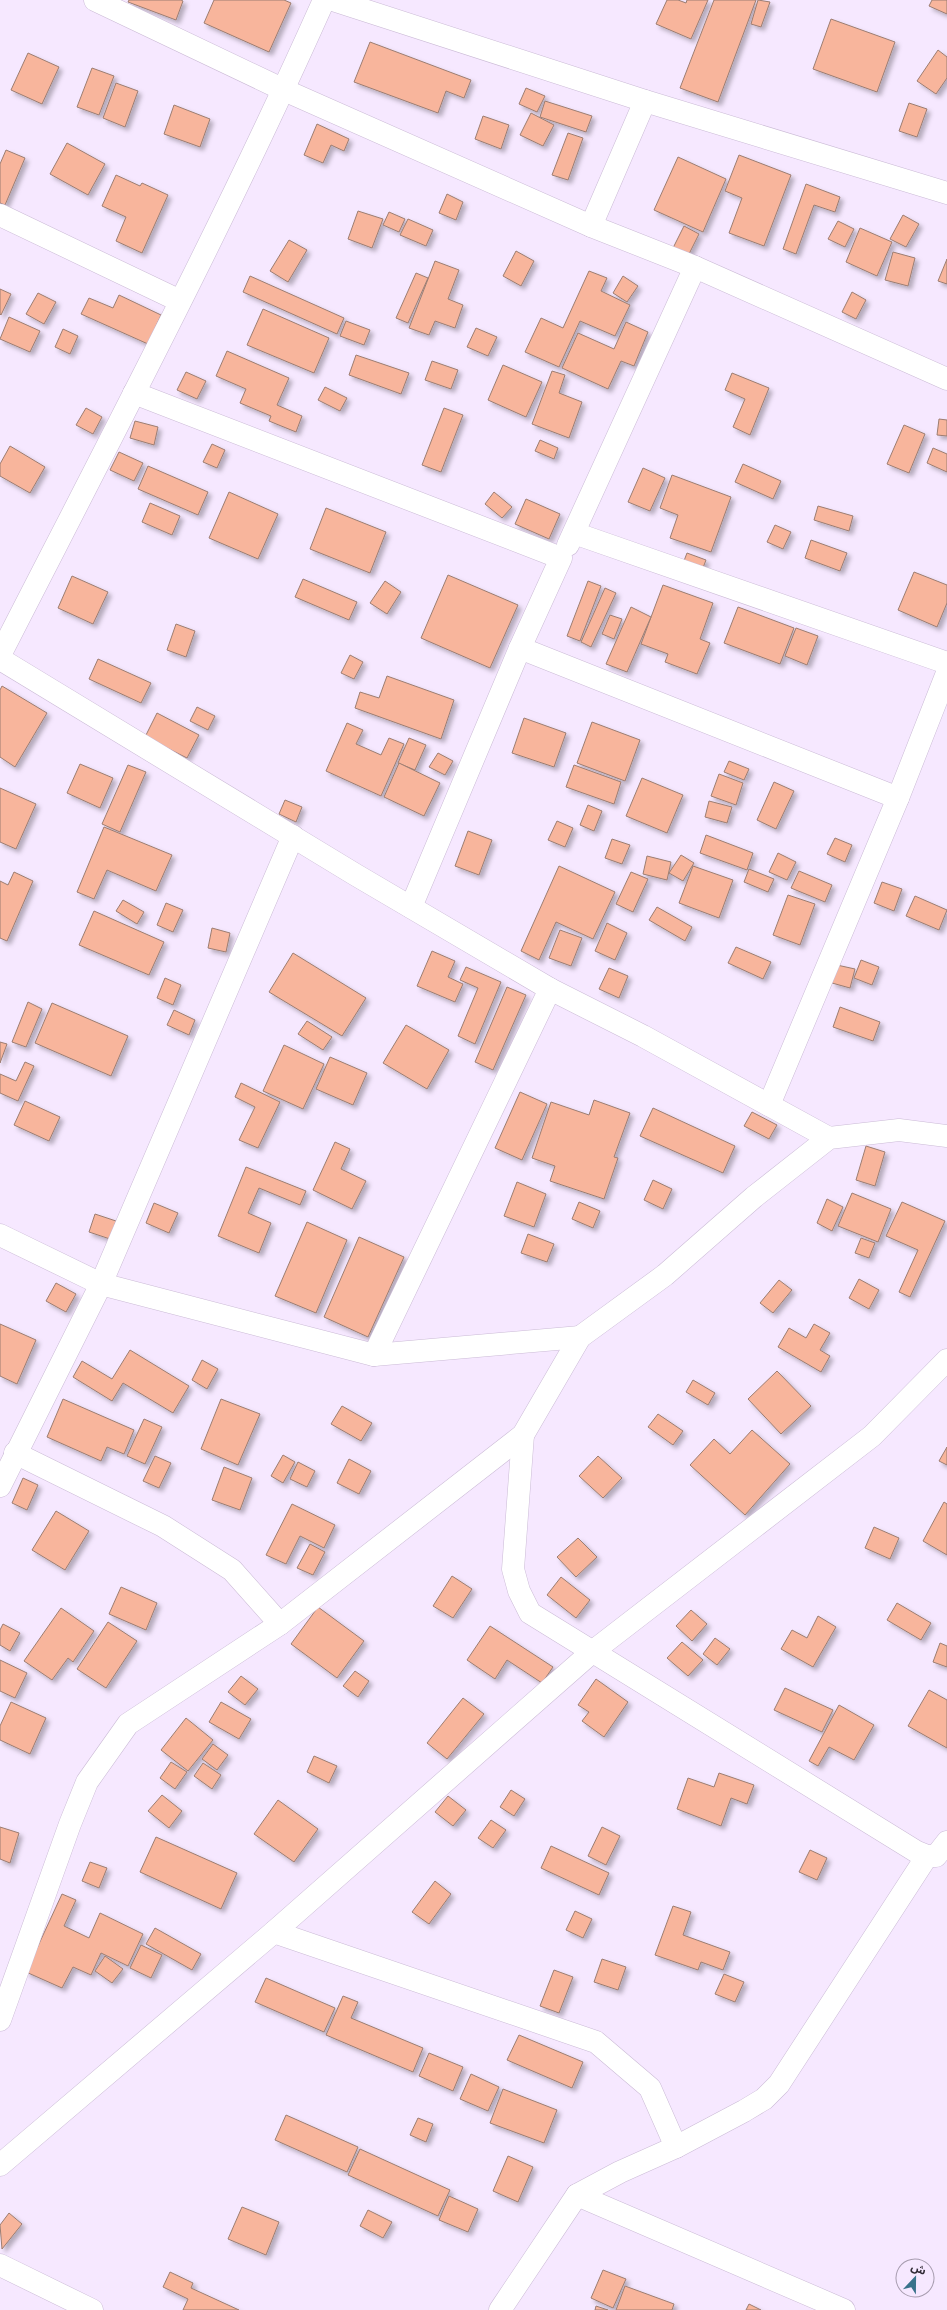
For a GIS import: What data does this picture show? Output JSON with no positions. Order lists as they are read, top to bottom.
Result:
{
  "north": "top"
}
